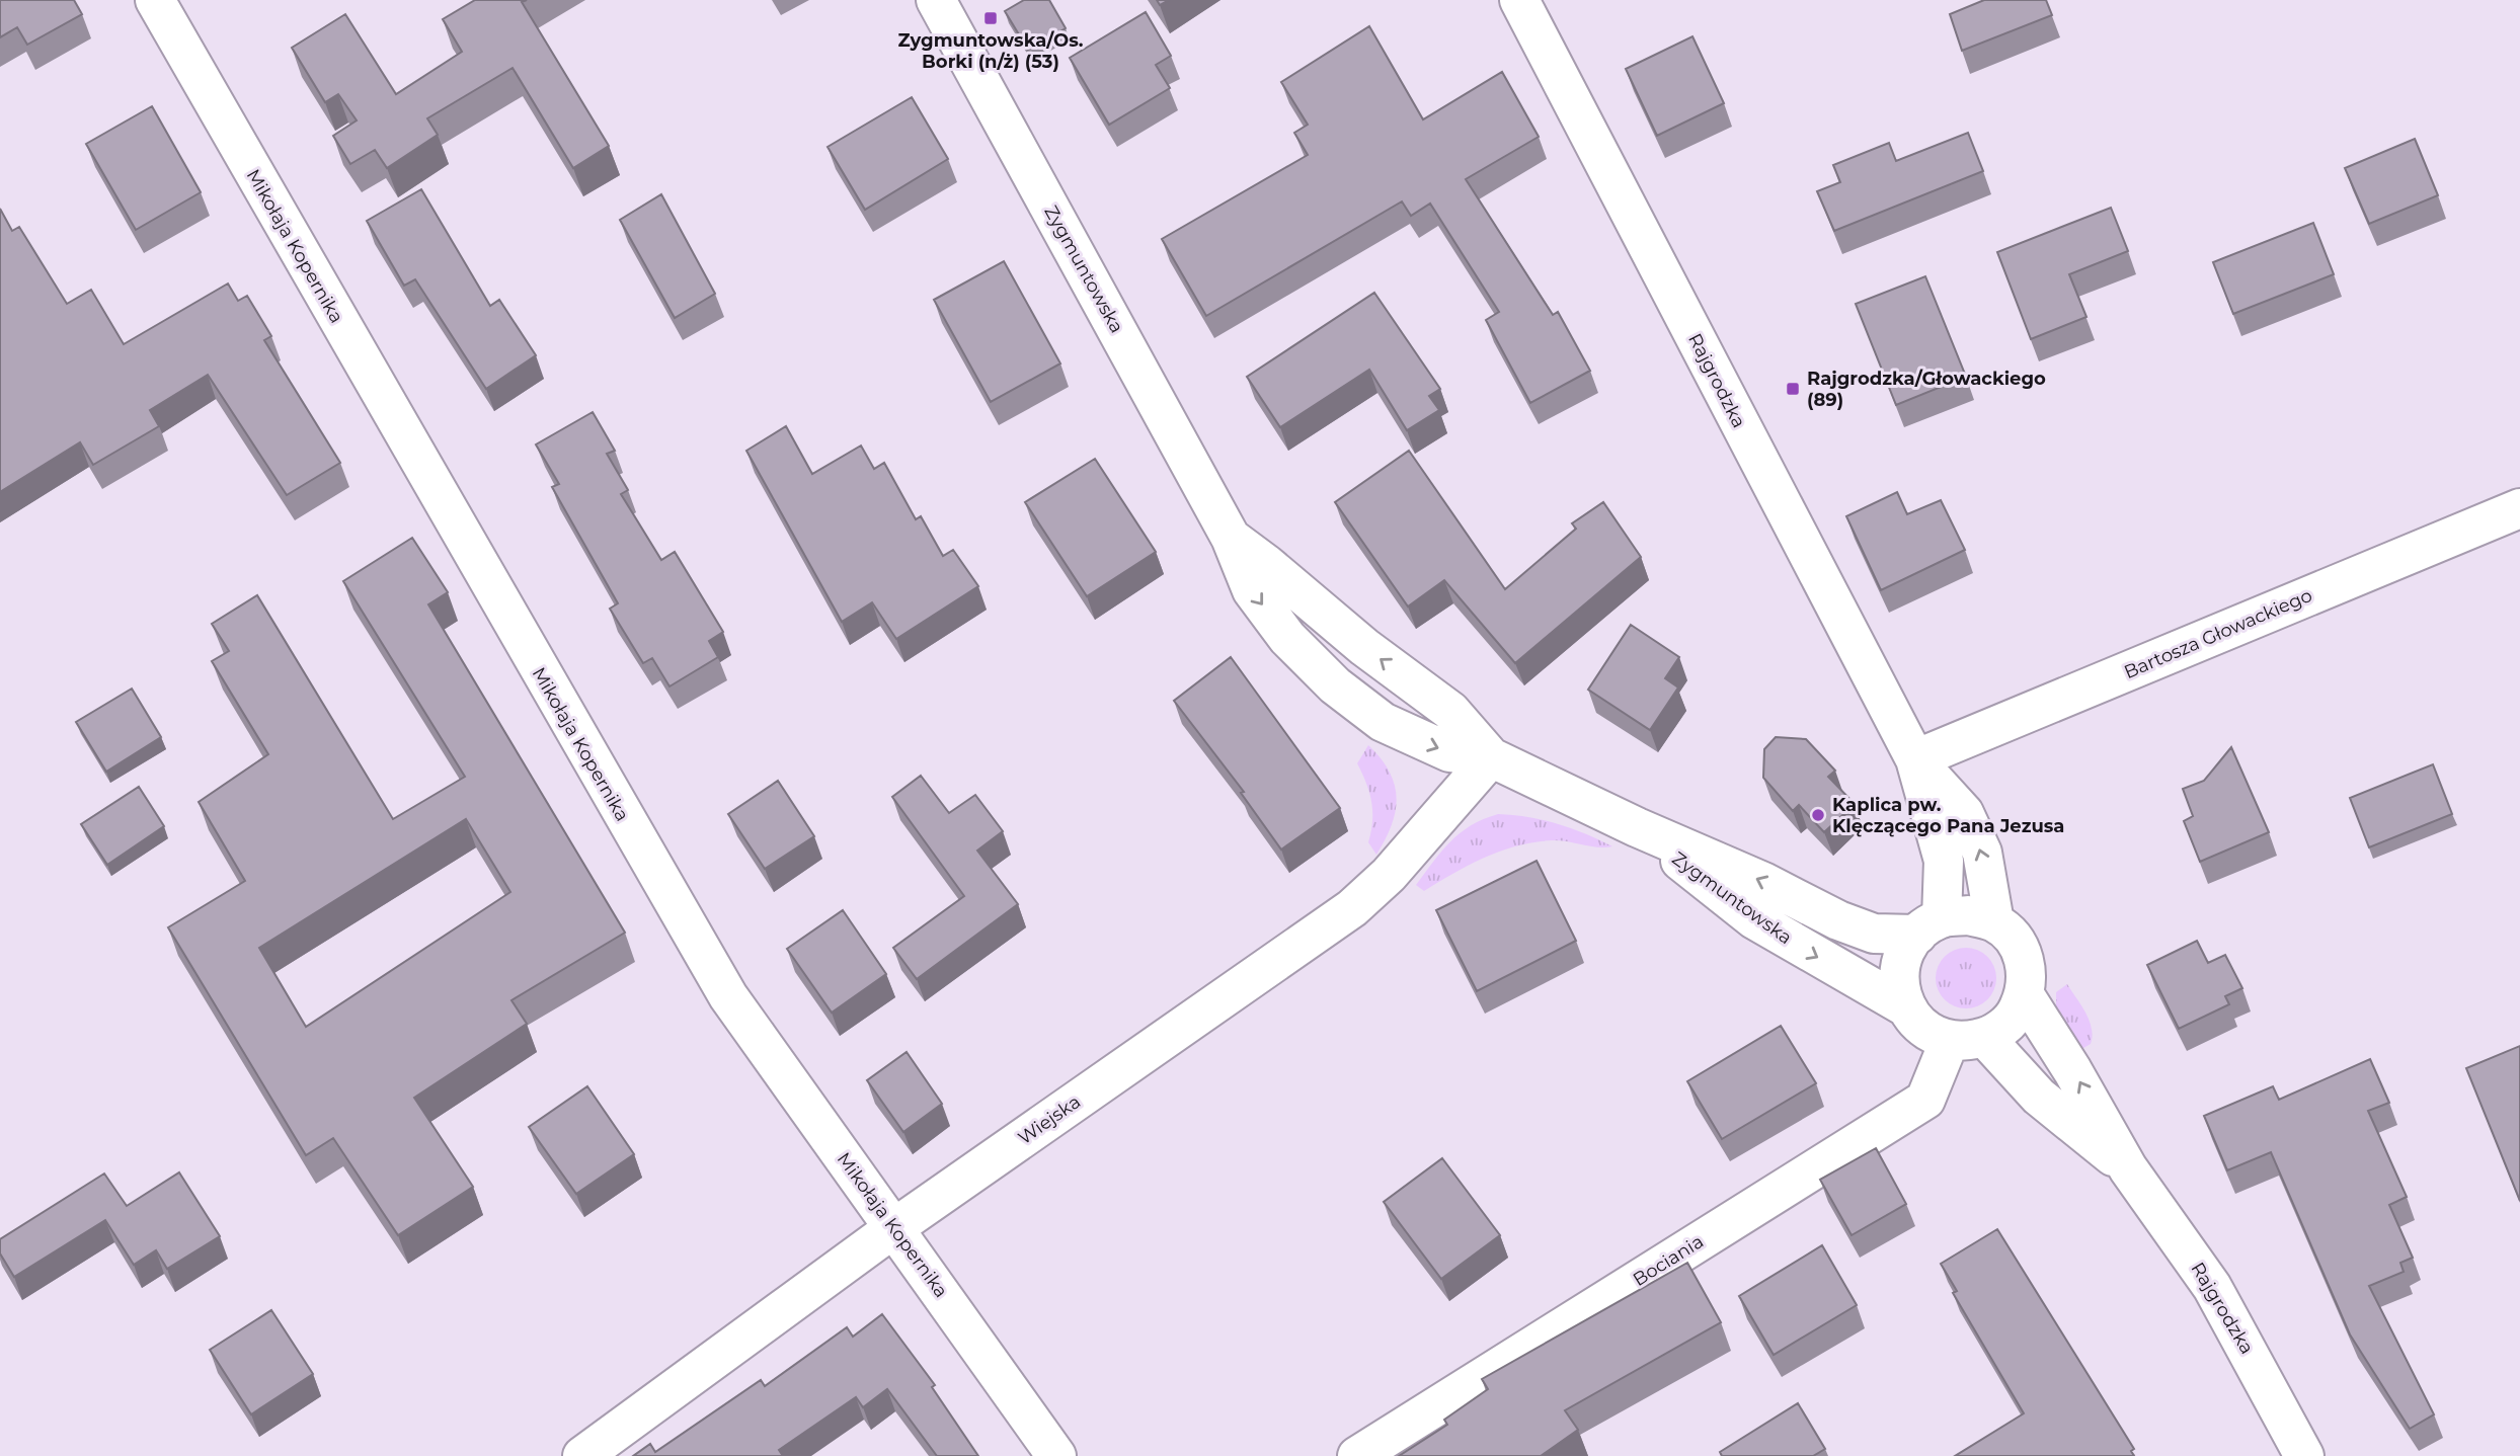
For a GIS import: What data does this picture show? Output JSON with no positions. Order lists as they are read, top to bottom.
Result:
{
  "streets": {
    "street": [
      "Mikołaja Kopernika",
      "Zygmuntowska",
      "Rajgrodzka",
      "Bartosza Głowackiego",
      "Wiejska",
      "Bociania"
    ]
  },
  "crossings": [
    ["Mikołaja Kopernika", "Wiejska"],
    ["Zygmuntowska", "Rajgrodzka"],
    ["Zygmuntowska", "Wiejska"],
    ["Zygmuntowska", "Bociania"],
    ["Rajgrodzka", "Bartosza Głowackiego"],
    ["Rajgrodzka", "Bociania"]
  ],
  "places": {
    "transit": ["Zygmuntowska/Os. Borki (n/ż) (53)", "Rajgrodzka/Głowackiego (89)"],
    "other": ["Kaplica pw. Klęczącego Pana Jezusa"]
  }
}
